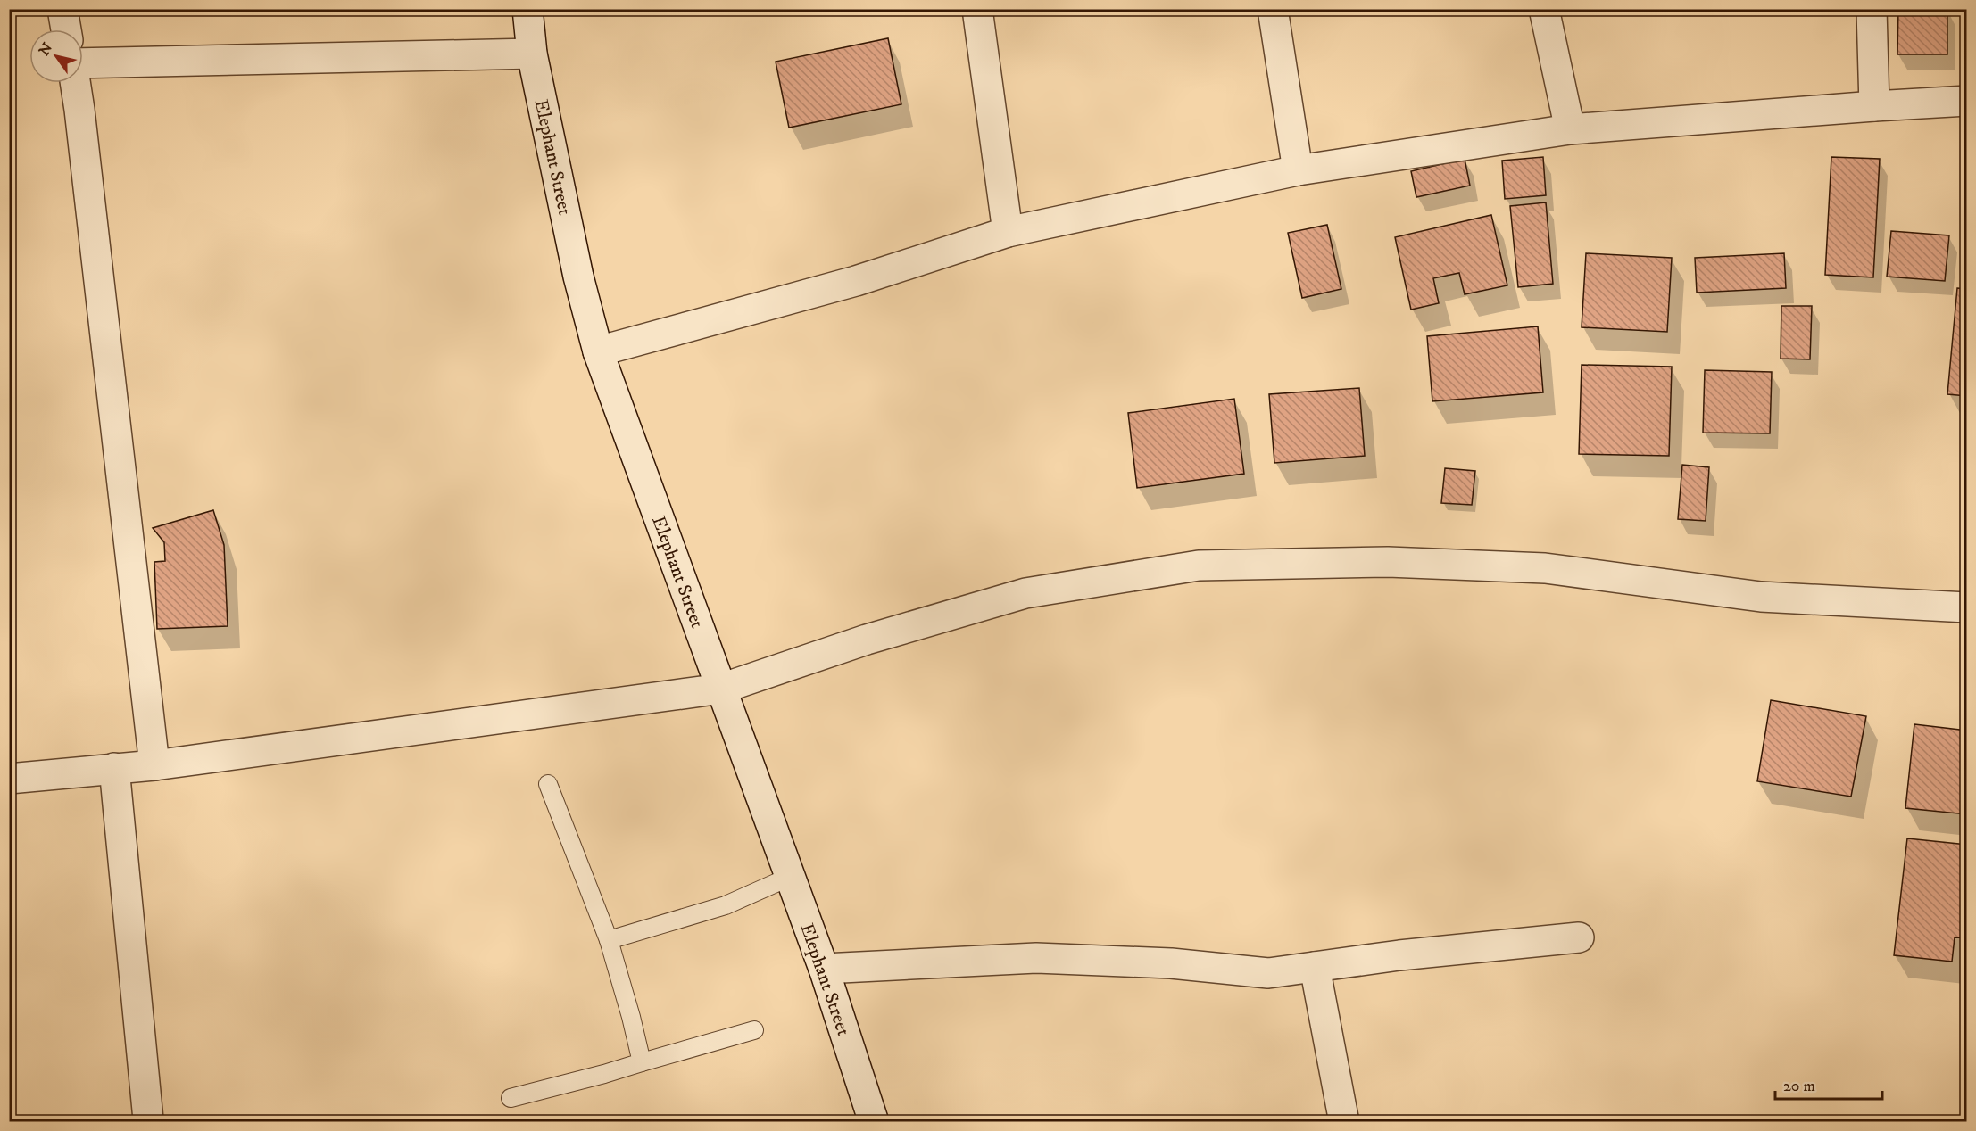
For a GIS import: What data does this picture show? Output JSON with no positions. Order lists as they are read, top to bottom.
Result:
{
  "streets": {
    "street": ["Elephant Street"]
  },
  "scale_bar": "20 m",
  "north": "top left"
}
